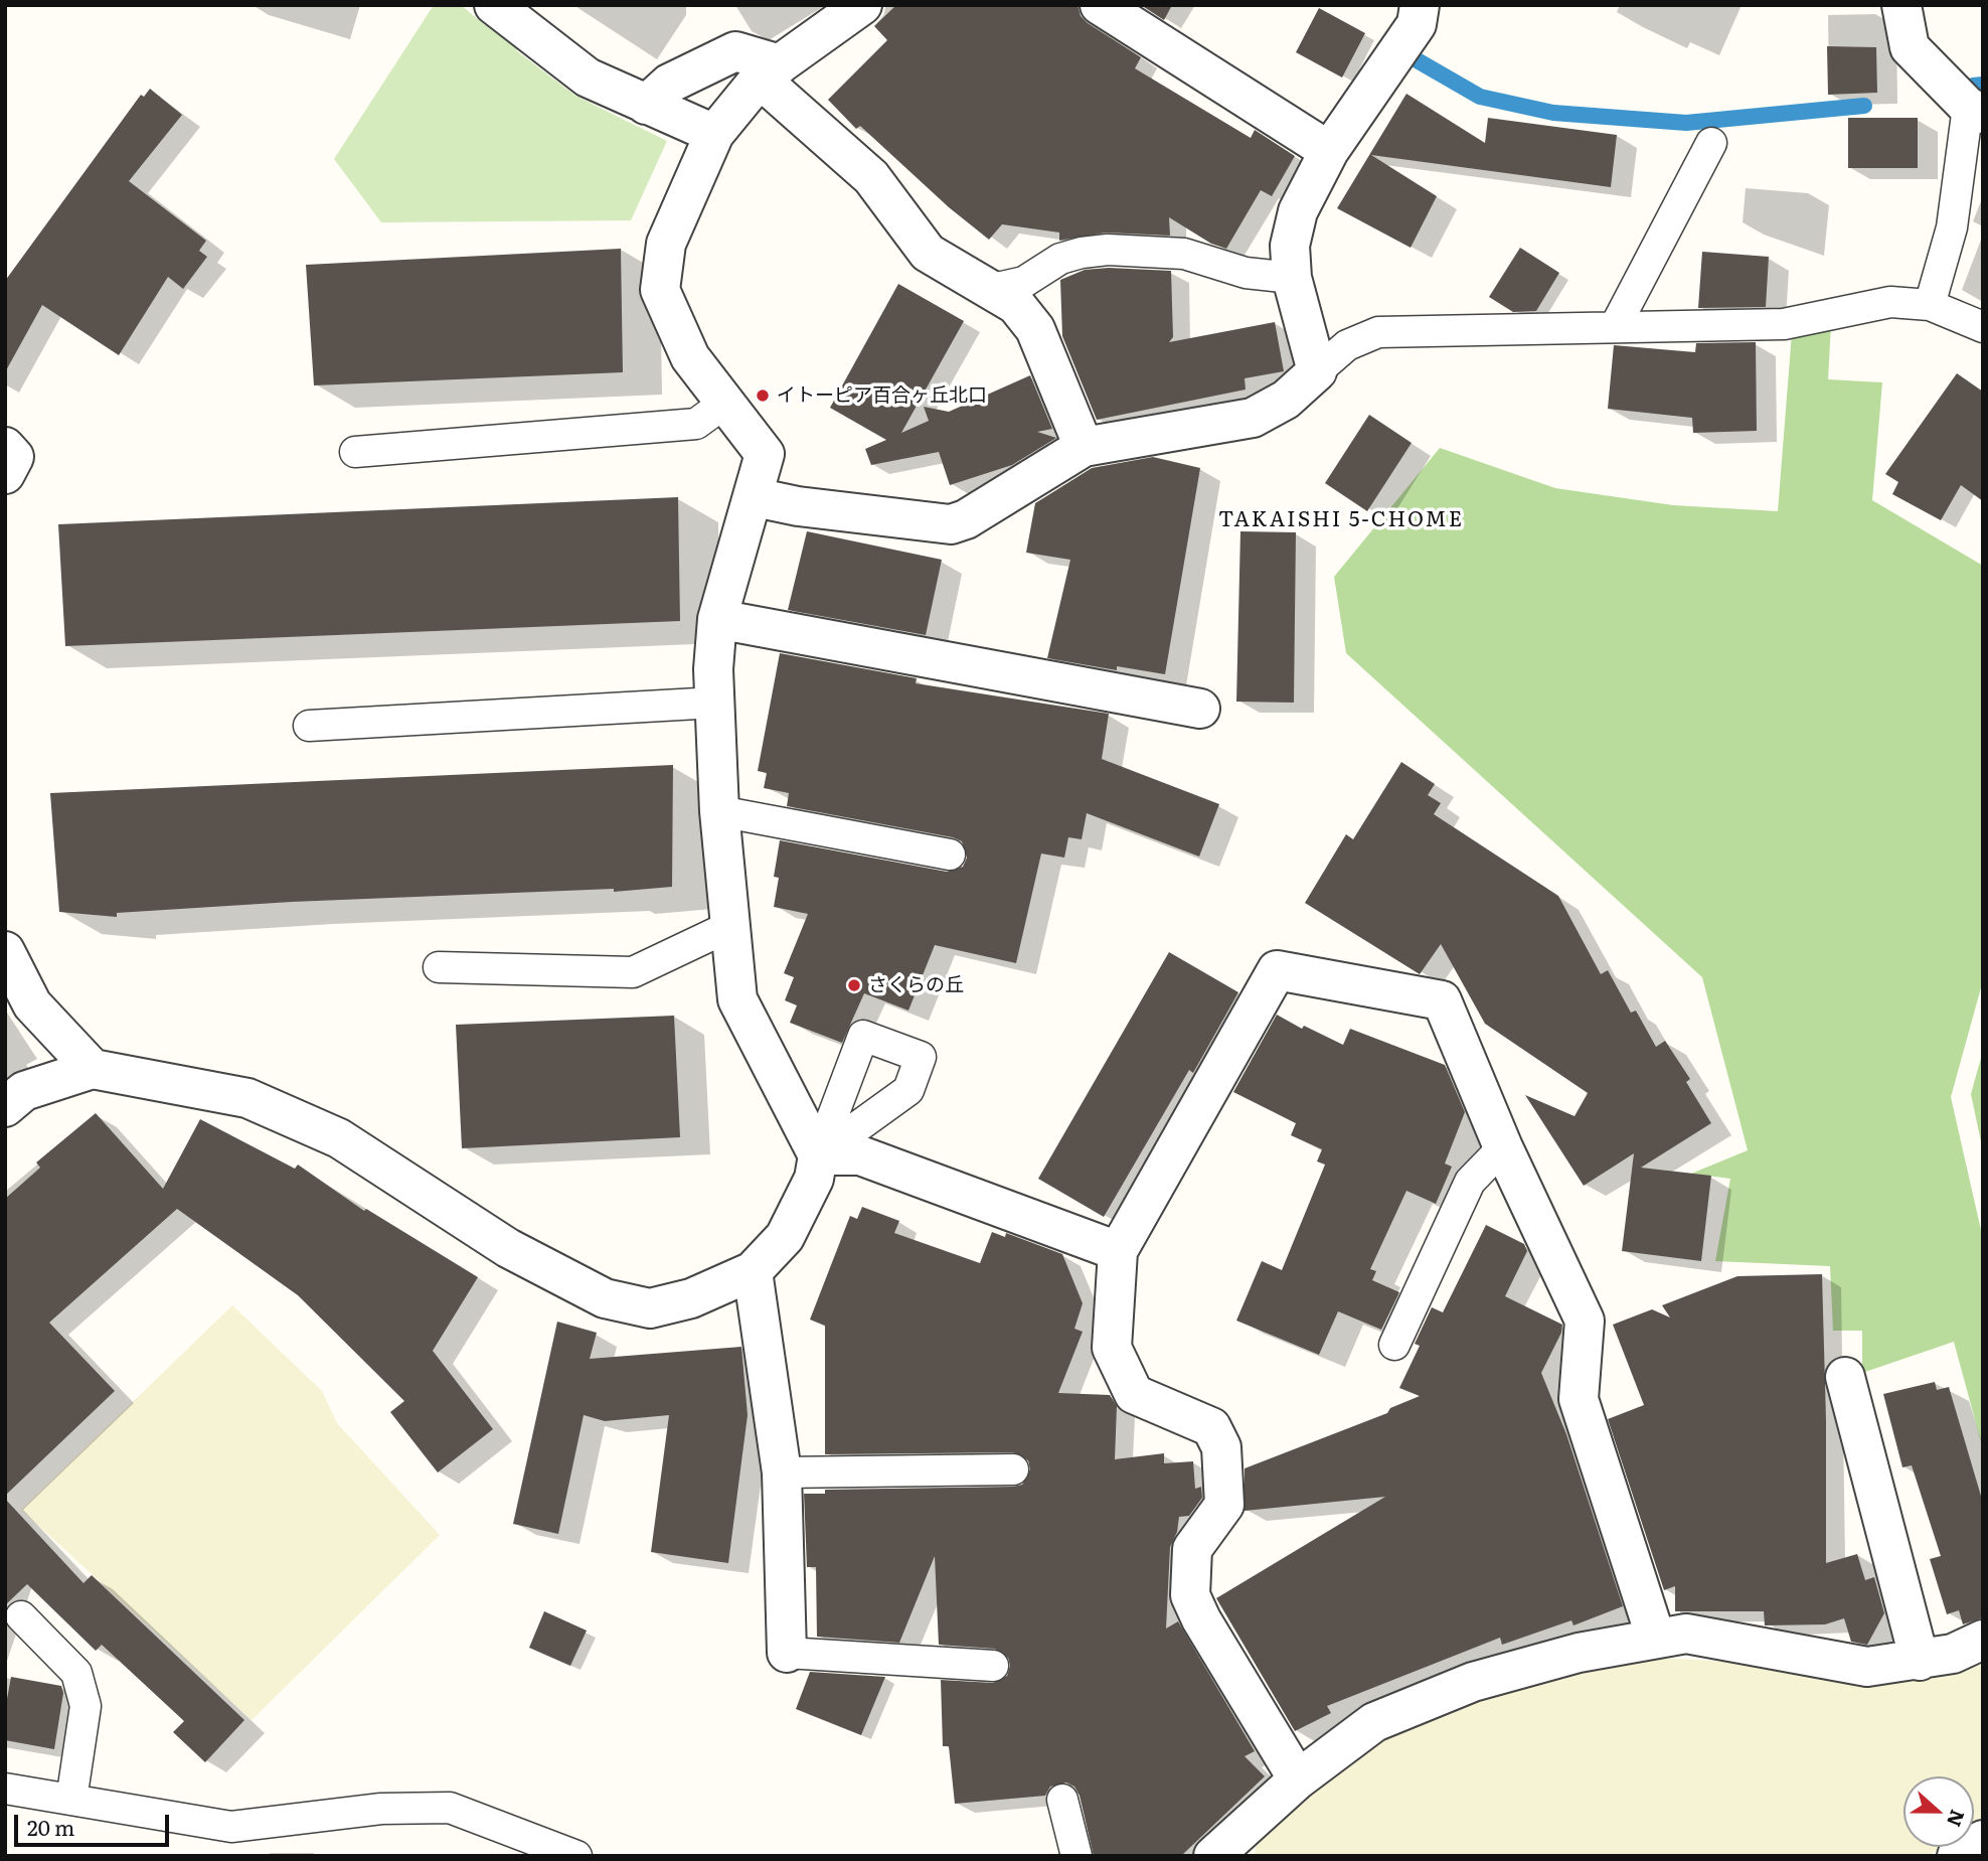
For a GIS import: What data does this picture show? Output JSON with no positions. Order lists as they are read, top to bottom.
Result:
{
  "districts": ["TAKAISHI 5-CHOME"],
  "places": ["イトーピア百合ヶ丘北口", "さくらの丘"],
  "scale_bar": "20 m",
  "north": "right"
}
